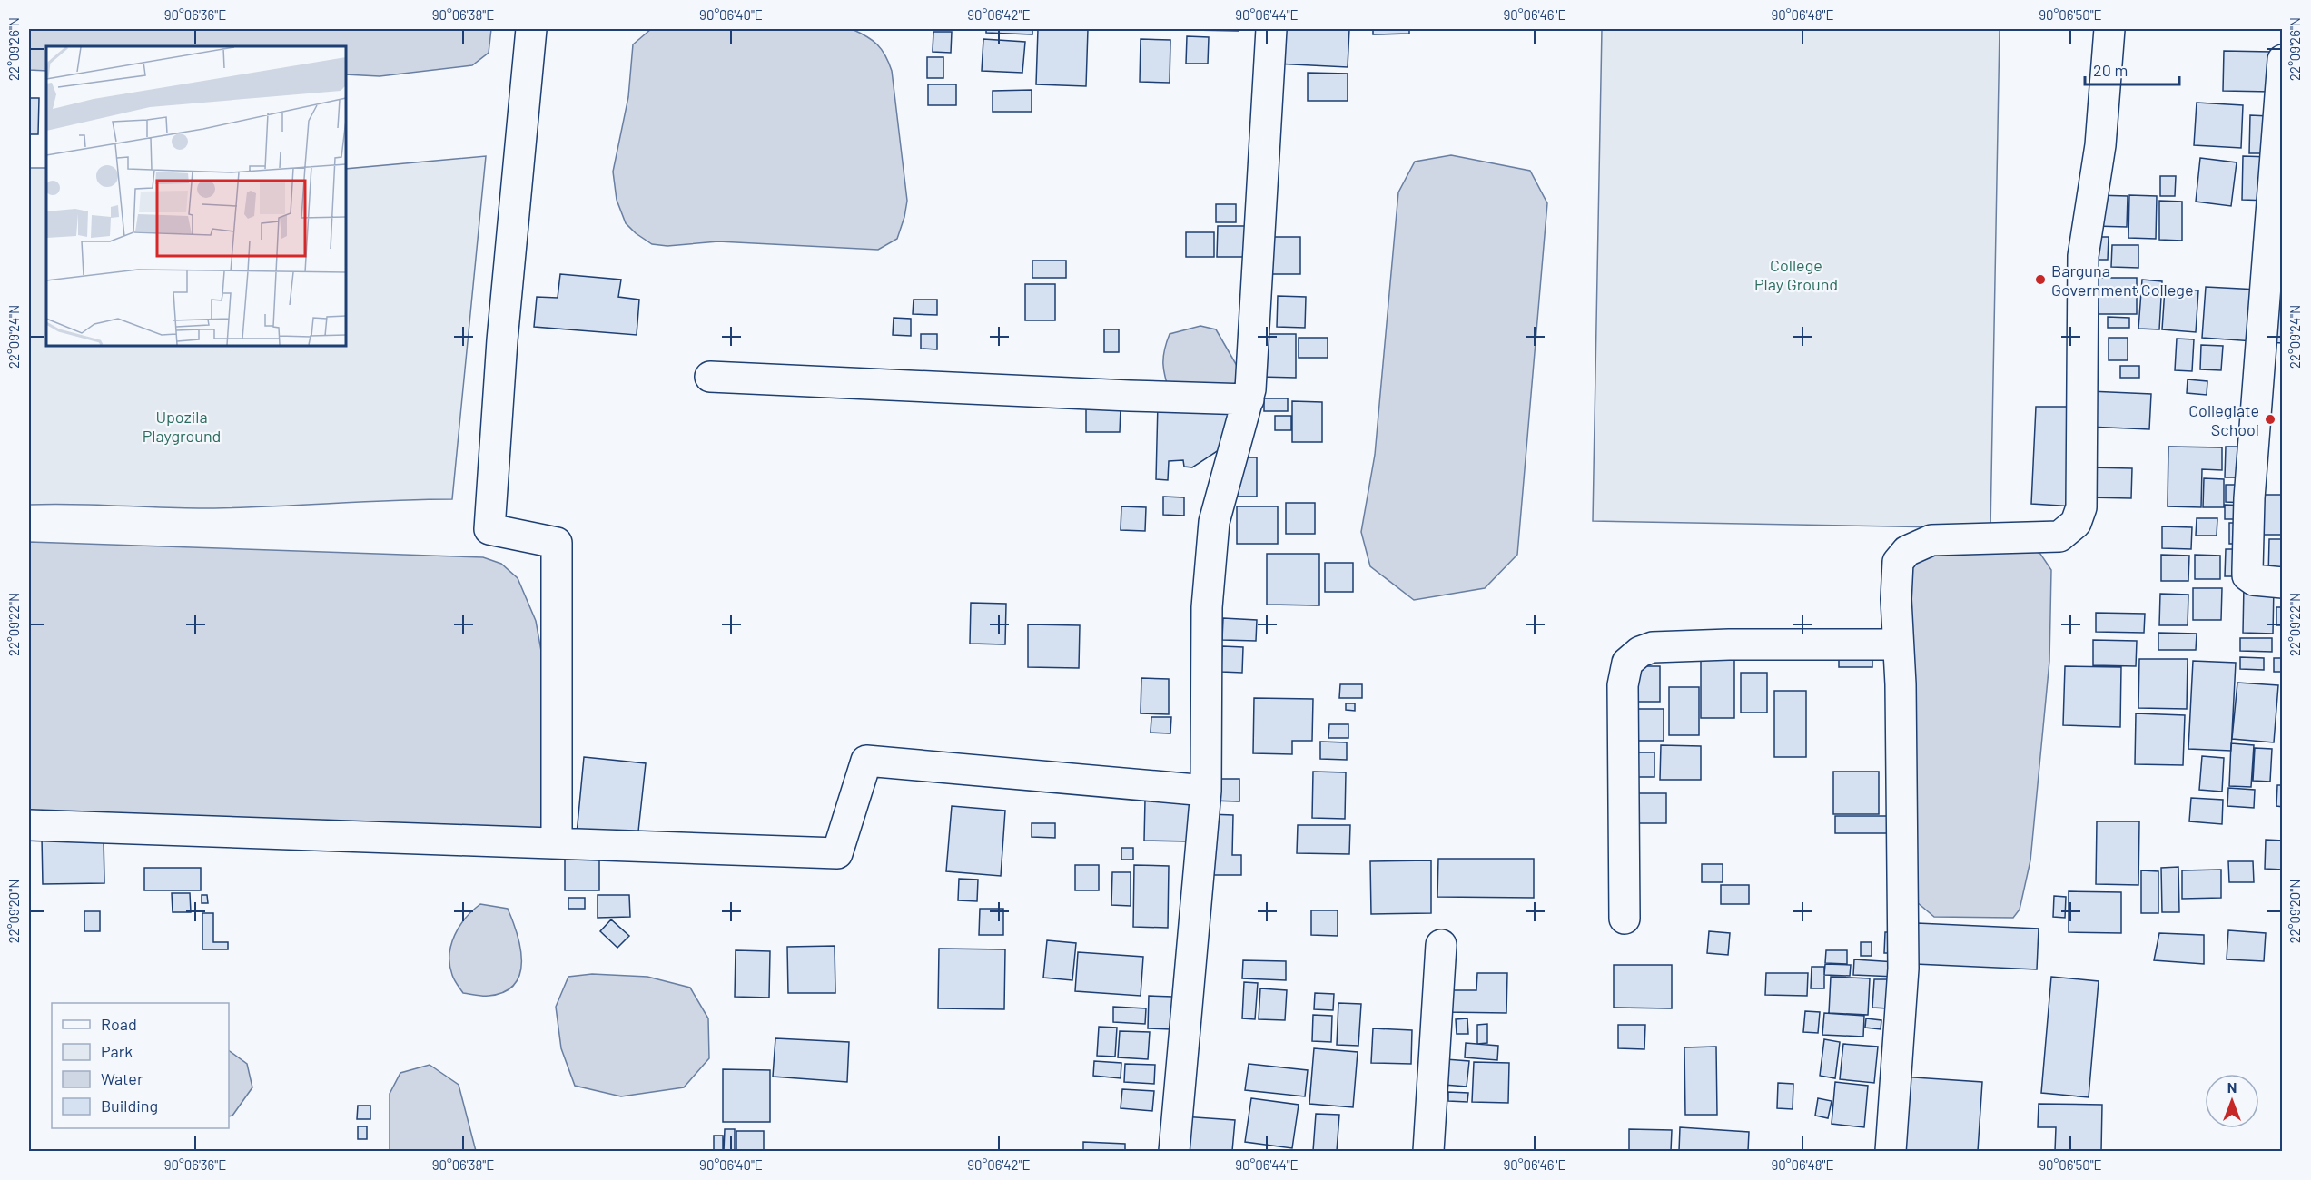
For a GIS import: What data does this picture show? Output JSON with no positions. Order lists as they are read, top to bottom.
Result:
{
  "parks": ["College Play Ground", "Upozila Playground"],
  "places": ["Barguna Government College", "Collegiate School"],
  "legend": [
    "Road",
    "Park",
    "Water",
    "Building"
  ],
  "scale_bar": "20 m",
  "north": "top",
  "coordinates": [
    "90°06'36\"E",
    "90°06'38\"E",
    "90°06'40\"E",
    "90°06'42\"E",
    "90°06'44\"E",
    "90°06'46\"E",
    "90°06'48\"E",
    "90°06'50\"E",
    "22°09'26\"N",
    "22°09'24\"N",
    "22°09'22\"N",
    "22°09'20\"N"
  ]
}
